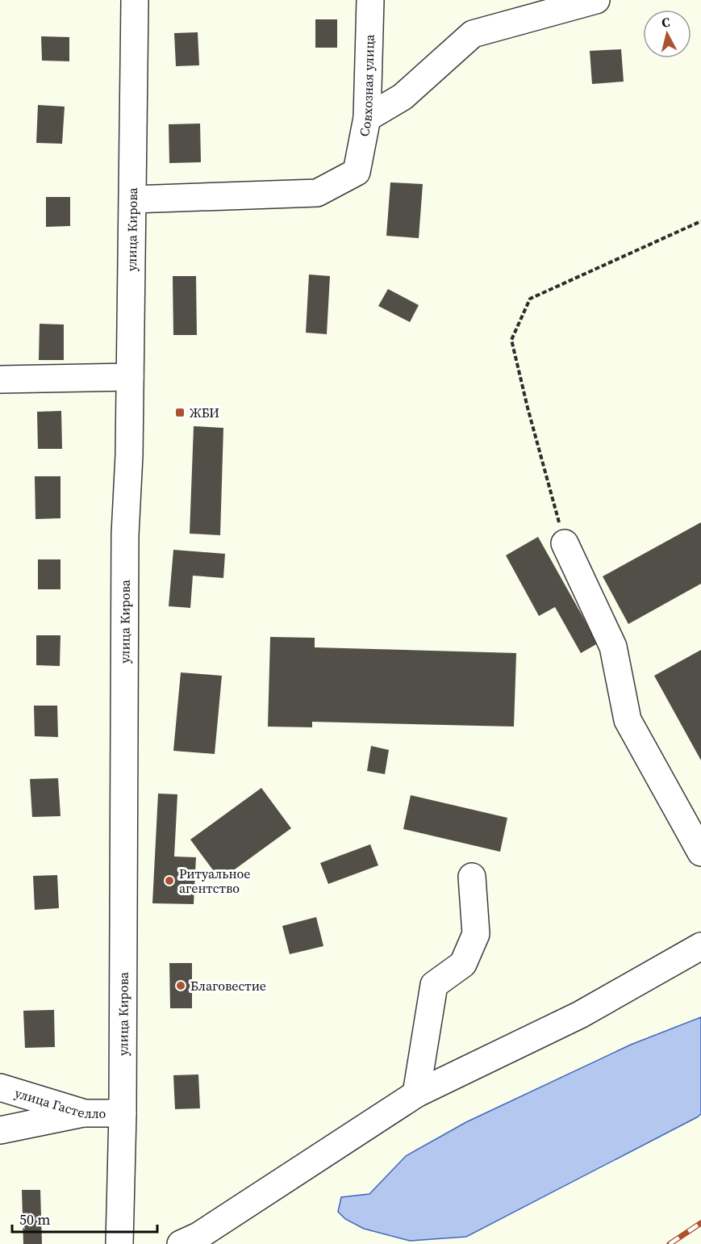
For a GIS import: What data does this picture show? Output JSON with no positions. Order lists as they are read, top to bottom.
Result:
{
  "streets": {
    "street": ["Совхозная улица", "улица Кирова", "улица Гастелло"]
  },
  "crossings": [
    ["Совхозная улица", "улица Кирова"],
    ["улица Кирова", "улица Гастелло"]
  ],
  "places": {
    "transit": ["ЖБИ"],
    "other": ["Ритуальное агентство", "Благовестие"]
  },
  "scale_bar": "50 m",
  "north": "top"
}
